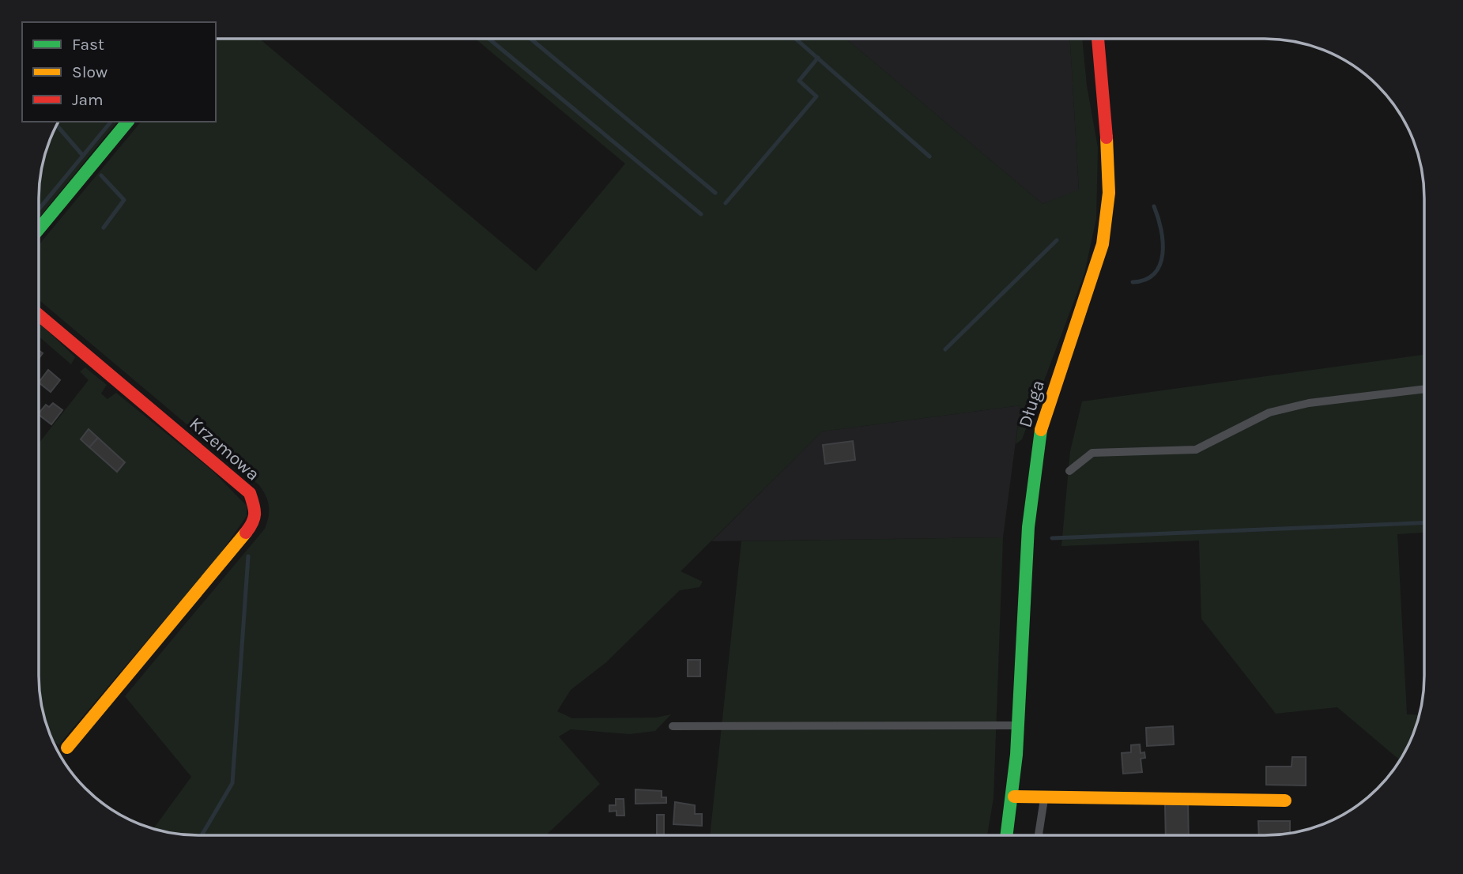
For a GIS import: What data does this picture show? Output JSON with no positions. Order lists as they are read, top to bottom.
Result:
{
  "streets": {
    "street": ["Długa", "Krzemowa"]
  },
  "legend": ["Fast", "Slow", "Jam"]
}
